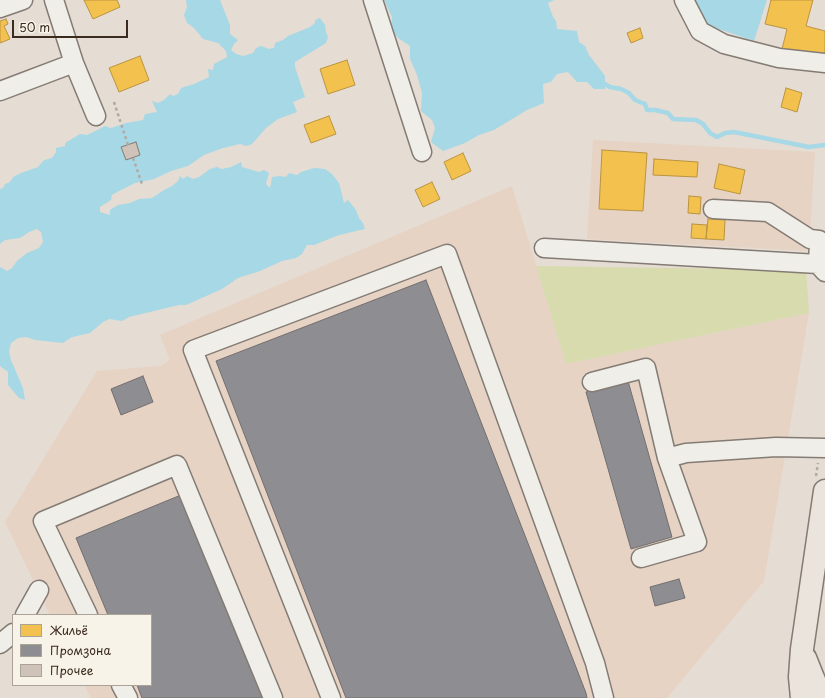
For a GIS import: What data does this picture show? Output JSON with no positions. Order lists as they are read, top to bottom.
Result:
{
  "legend": ["Жильё", "Промзона", "Прочее"],
  "scale_bar": "50 m"
}
